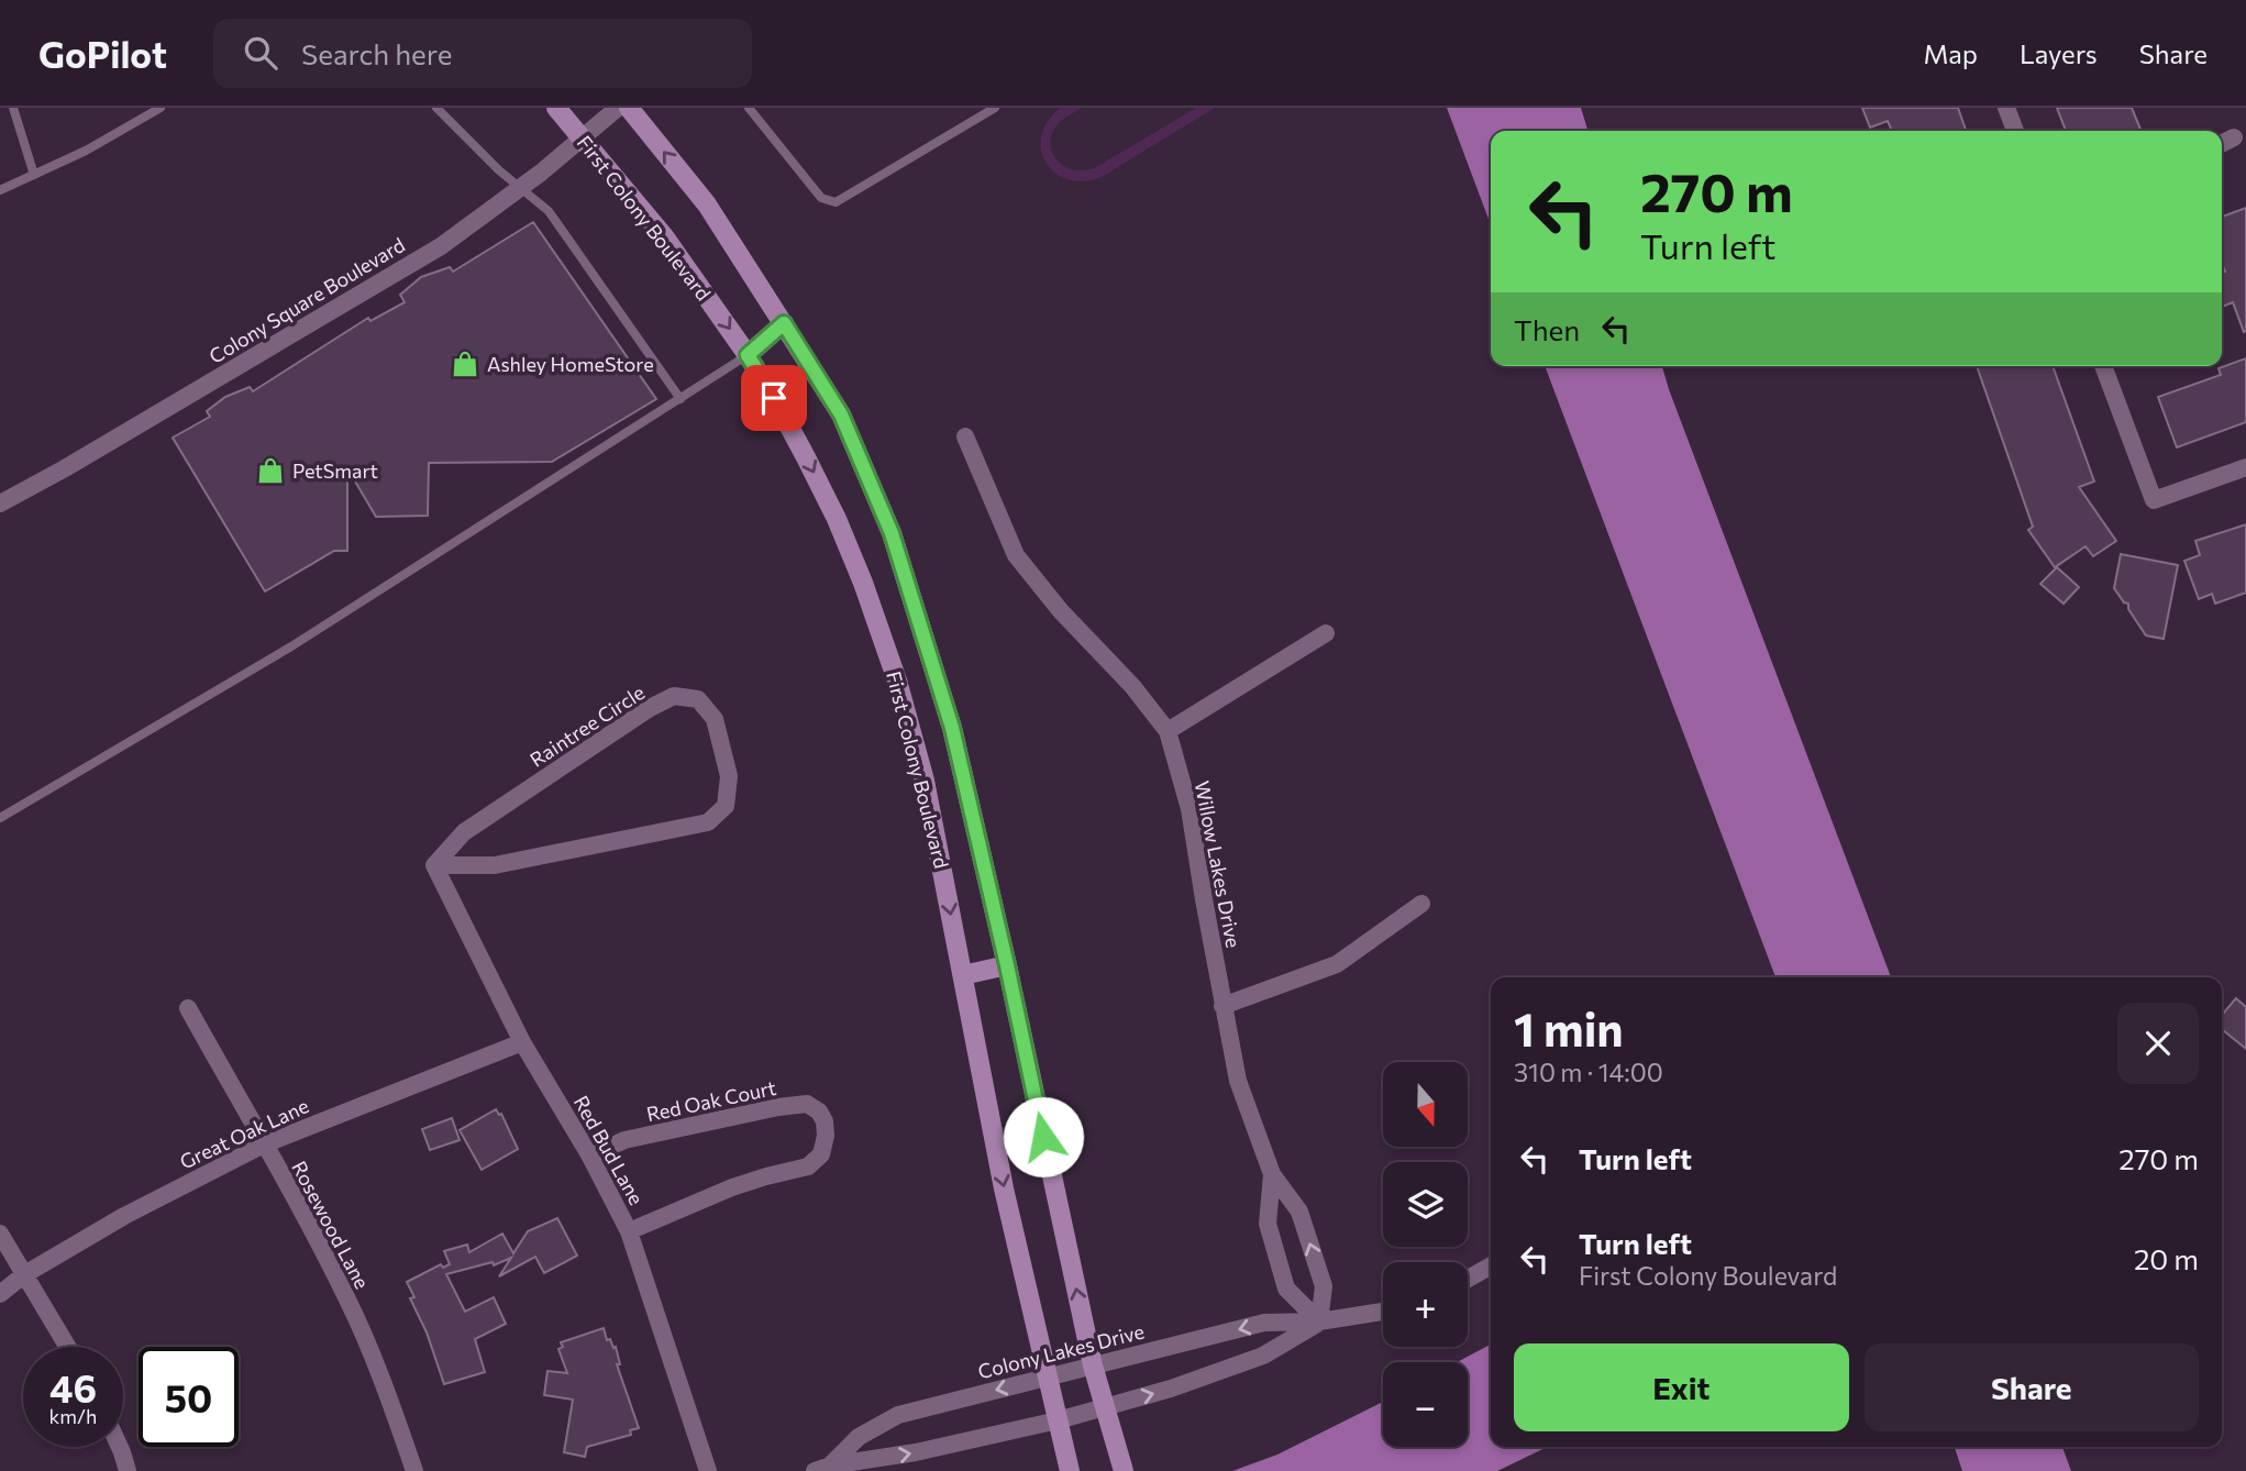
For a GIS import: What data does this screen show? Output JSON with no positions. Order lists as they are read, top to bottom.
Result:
{
  "streets": {
    "main road": ["First Colony Boulevard"],
    "street": [
      "Colony Square Boulevard",
      "Raintree Circle",
      "Willow Lakes Drive",
      "Red Oak Court",
      "Great Oak Lane",
      "Red Bud Lane",
      "Rosewood Lane",
      "Colony Lakes Drive"
    ]
  },
  "crossings": [
    ["First Colony Boulevard", "Colony Square Boulevard"],
    ["First Colony Boulevard", "Colony Lakes Drive"],
    ["Raintree Circle", "Red Bud Lane"],
    ["Willow Lakes Drive", "Colony Lakes Drive"],
    ["Red Oak Court", "Red Bud Lane"],
    ["Great Oak Lane", "Red Bud Lane"],
    ["Great Oak Lane", "Rosewood Lane"]
  ],
  "places": {
    "shop": ["Ashley HomeStore", "PetSmart"]
  },
  "north": "bottom",
  "page": {
    "header": "GoPilot",
    "search": "Search here",
    "nav": ["Map", "Layers", "Share"],
    "turn": ["270 m", "Turn left"],
    "then": "Then",
    "heading": ["1 min", "310 m · 14:00"],
    "map_buttons": ["+", "−"],
    "list": [
      {
        "name": "Turn left",
        "value": "270 m"
      },
      {
        "name": "Turn left",
        "note": "First Colony Boulevard",
        "value": "20 m"
      }
    ],
    "buttons": ["Exit", "Share"],
    "speed": "46 km/h",
    "limit": "50"
  }
}
